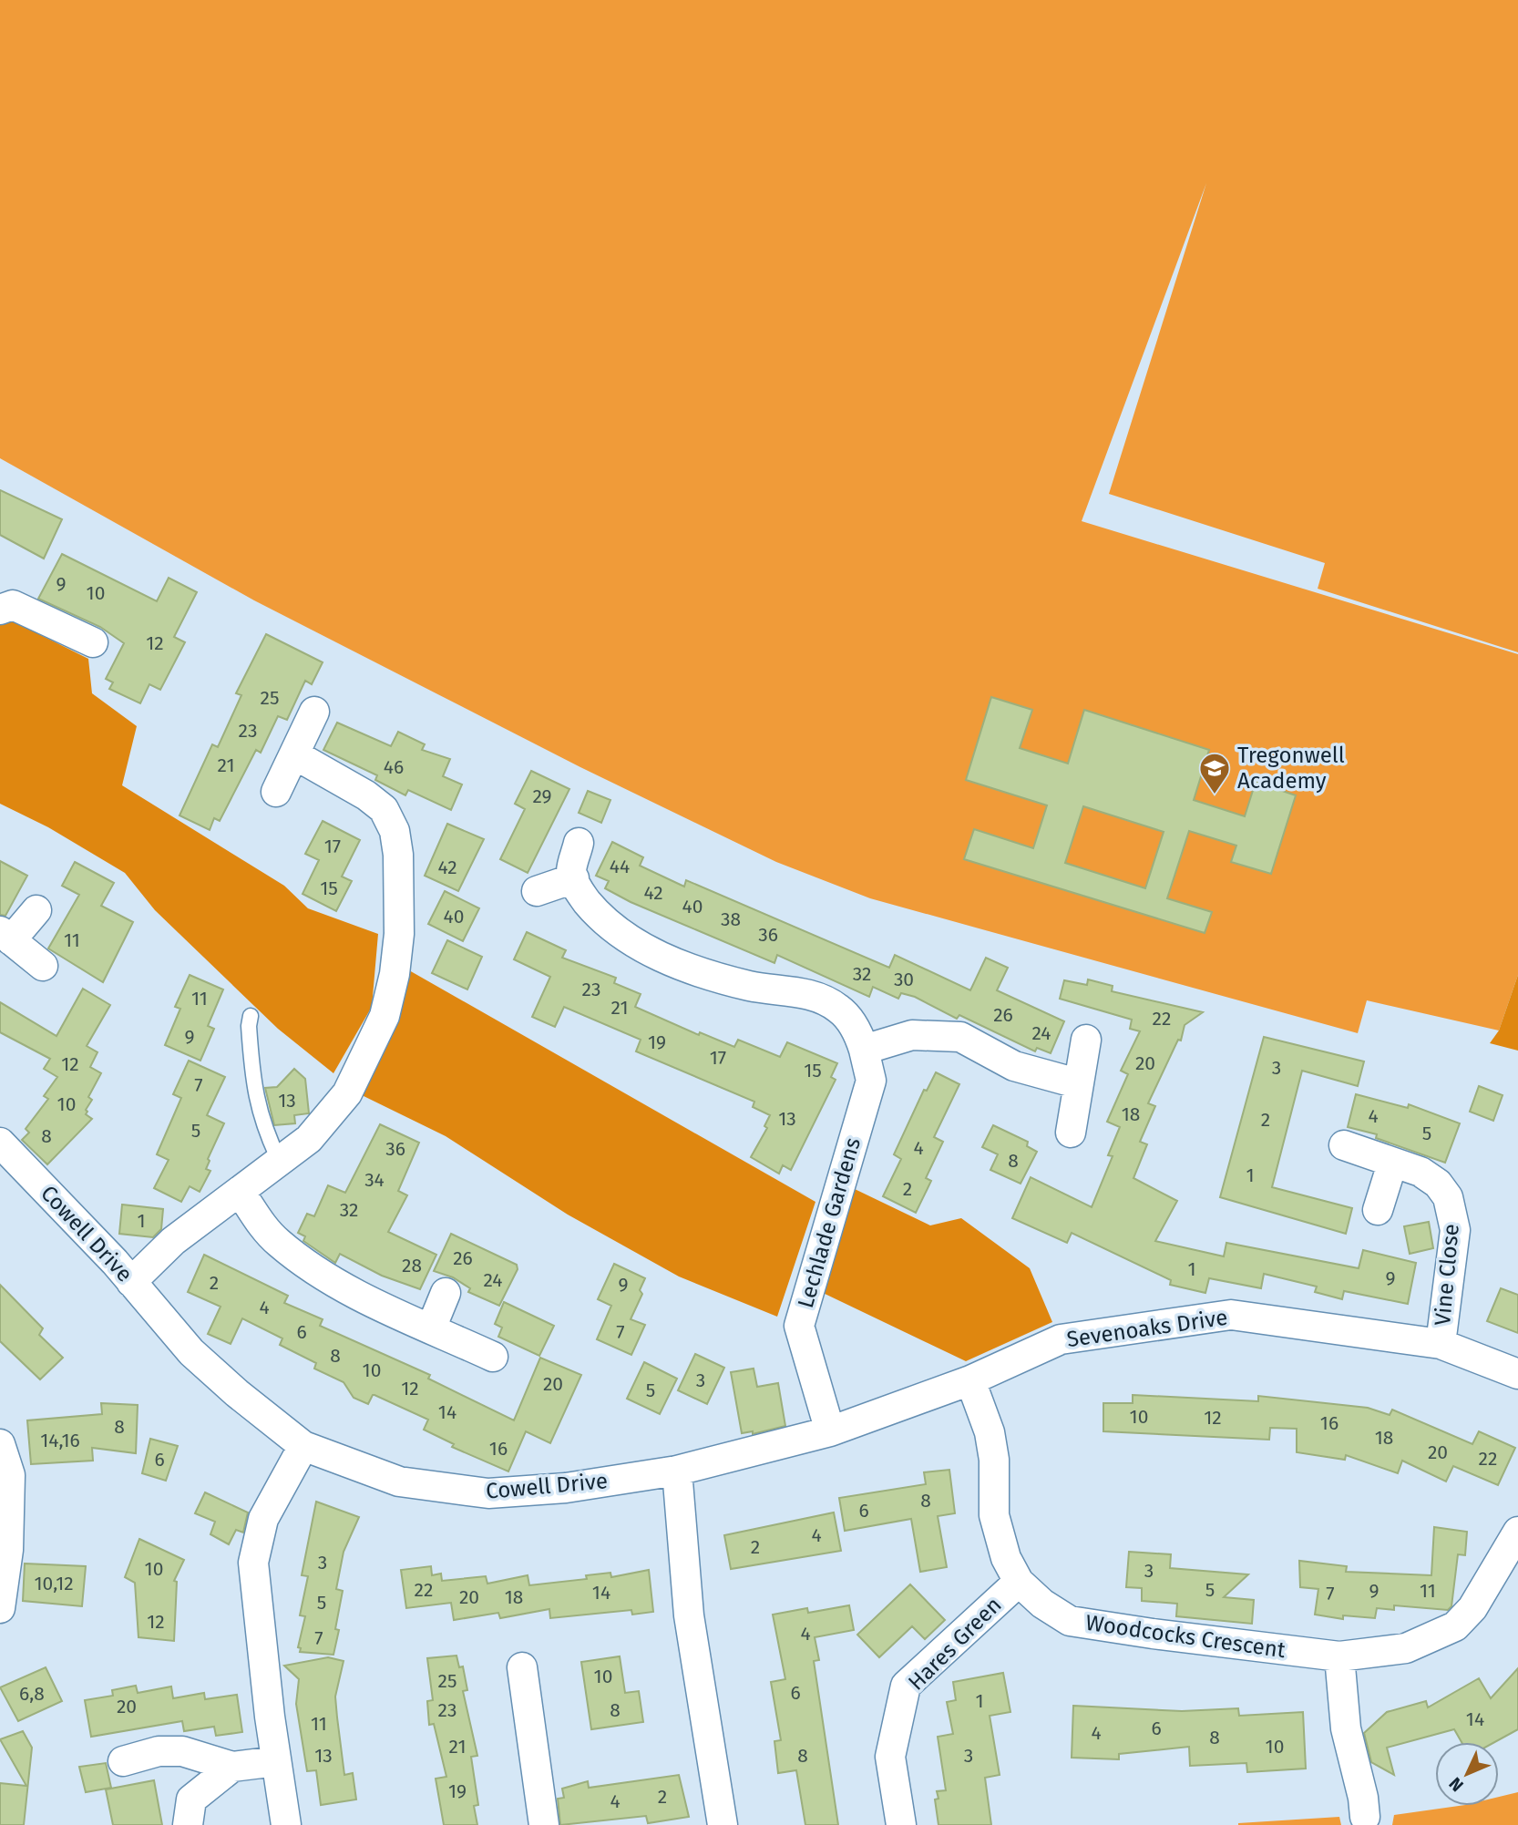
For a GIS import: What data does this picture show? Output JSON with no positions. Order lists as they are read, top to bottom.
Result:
{
  "streets": {
    "street": [
      "Lechlade Gardens",
      "Cowell Drive",
      "Vine Close",
      "Sevenoaks Drive",
      "Woodcocks Crescent",
      "Hares Green"
    ]
  },
  "crossings": [
    ["Lechlade Gardens", "Sevenoaks Drive"],
    ["Cowell Drive", "Sevenoaks Drive"],
    ["Vine Close", "Sevenoaks Drive"],
    ["Sevenoaks Drive", "Woodcocks Crescent"],
    ["Woodcocks Crescent", "Hares Green"]
  ],
  "places": {
    "school or university": ["Tregonwell Academy"]
  },
  "house_numbers": [
    "9",
    "10",
    "12",
    "25",
    "23",
    "21",
    "46",
    "29",
    "17",
    "44",
    "42",
    "15",
    "42",
    "40",
    "40",
    "38",
    "36",
    "11",
    "32",
    "30",
    "23",
    "11",
    "21",
    "26",
    "22",
    "24",
    "9",
    "19",
    "17",
    "20",
    "12",
    "3",
    "15",
    "7",
    "13",
    "10",
    "18",
    "4",
    "13",
    "2",
    "5",
    "5",
    "8",
    "4",
    "36",
    "8",
    "1",
    "34",
    "2",
    "32",
    "1",
    "26",
    "28",
    "1",
    "9",
    "24",
    "2",
    "9",
    "4",
    "6",
    "7",
    "8",
    "10",
    "3",
    "20",
    "12",
    "5",
    "14",
    "10",
    "12",
    "16",
    "8",
    "18",
    "14,16",
    "16",
    "20",
    "22",
    "6",
    "8",
    "6",
    "4",
    "2",
    "3",
    "10",
    "3",
    "10,12",
    "22",
    "5",
    "9",
    "11",
    "14",
    "7",
    "20",
    "18",
    "5",
    "12",
    "4",
    "7",
    "10",
    "25",
    "6",
    "6,8",
    "1",
    "20",
    "23",
    "8",
    "14",
    "11",
    "6",
    "4",
    "8",
    "21",
    "10",
    "13",
    "8",
    "3",
    "19",
    "2",
    "4"
  ],
  "north": "bottom left"
}
